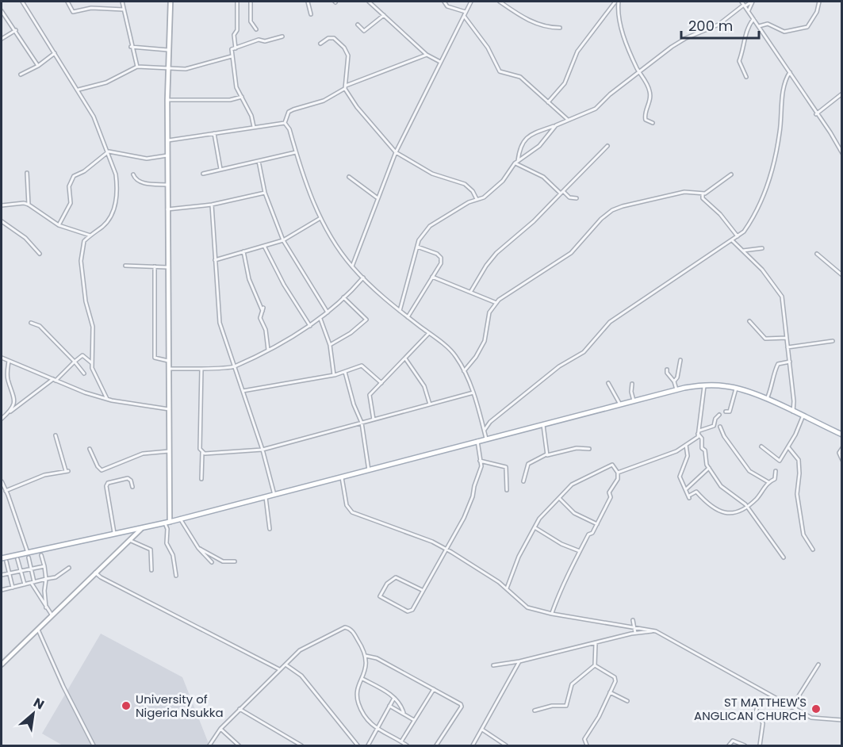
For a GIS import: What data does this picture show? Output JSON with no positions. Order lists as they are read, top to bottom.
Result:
{
  "places": ["University of Nigeria Nsukka", "ST MATTHEW'S ANGLICAN CHURCH"],
  "scale_bar": "200 m",
  "north": "top right"
}
